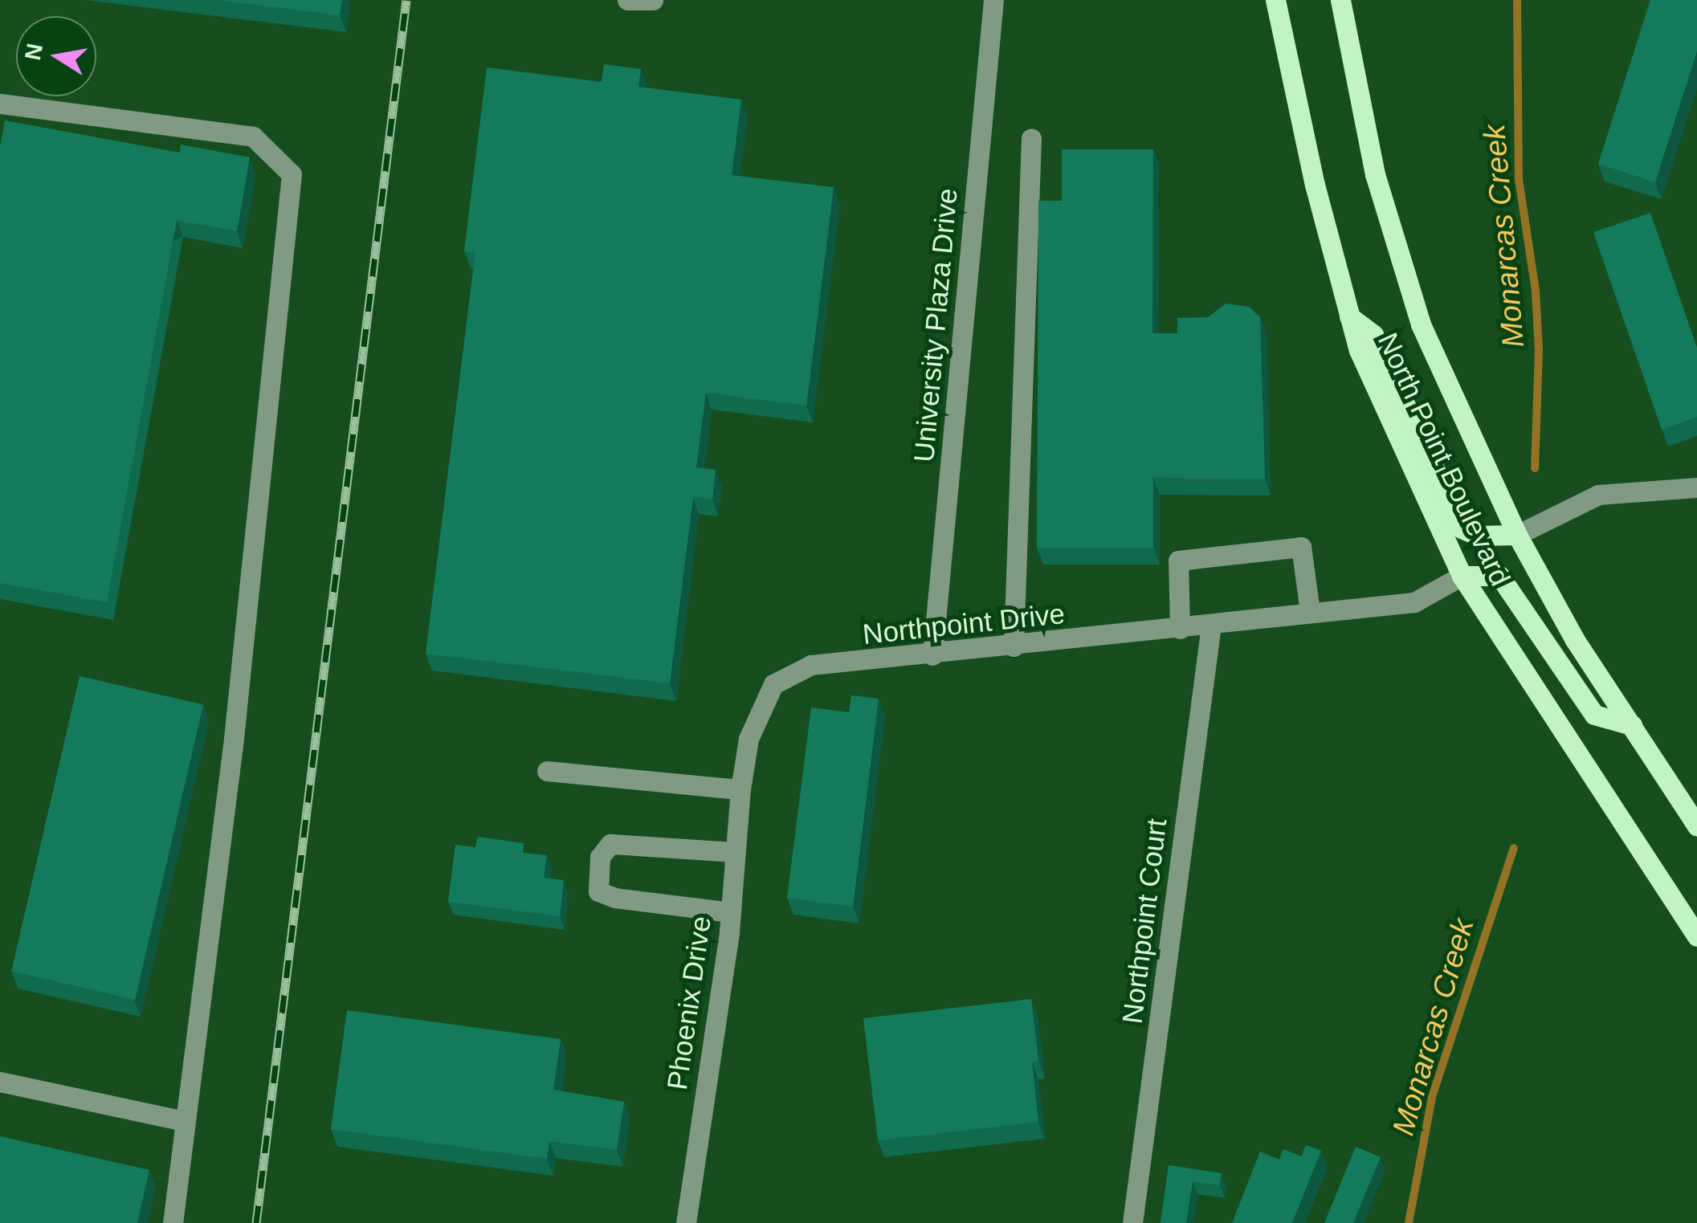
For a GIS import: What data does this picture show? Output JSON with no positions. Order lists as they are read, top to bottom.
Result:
{
  "streets": {
    "main road": ["North Point Boulevard"],
    "street": [
      "University Plaza Drive",
      "Northpoint Drive",
      "Northpoint Court",
      "Phoenix Drive"
    ]
  },
  "crossings": [
    ["University Plaza Drive", "Northpoint Drive"],
    ["North Point Boulevard", "Northpoint Drive"],
    ["Northpoint Drive", "Northpoint Court"],
    ["Northpoint Drive", "Phoenix Drive"]
  ],
  "water": ["Monarcas Creek"],
  "north": "left"
}
